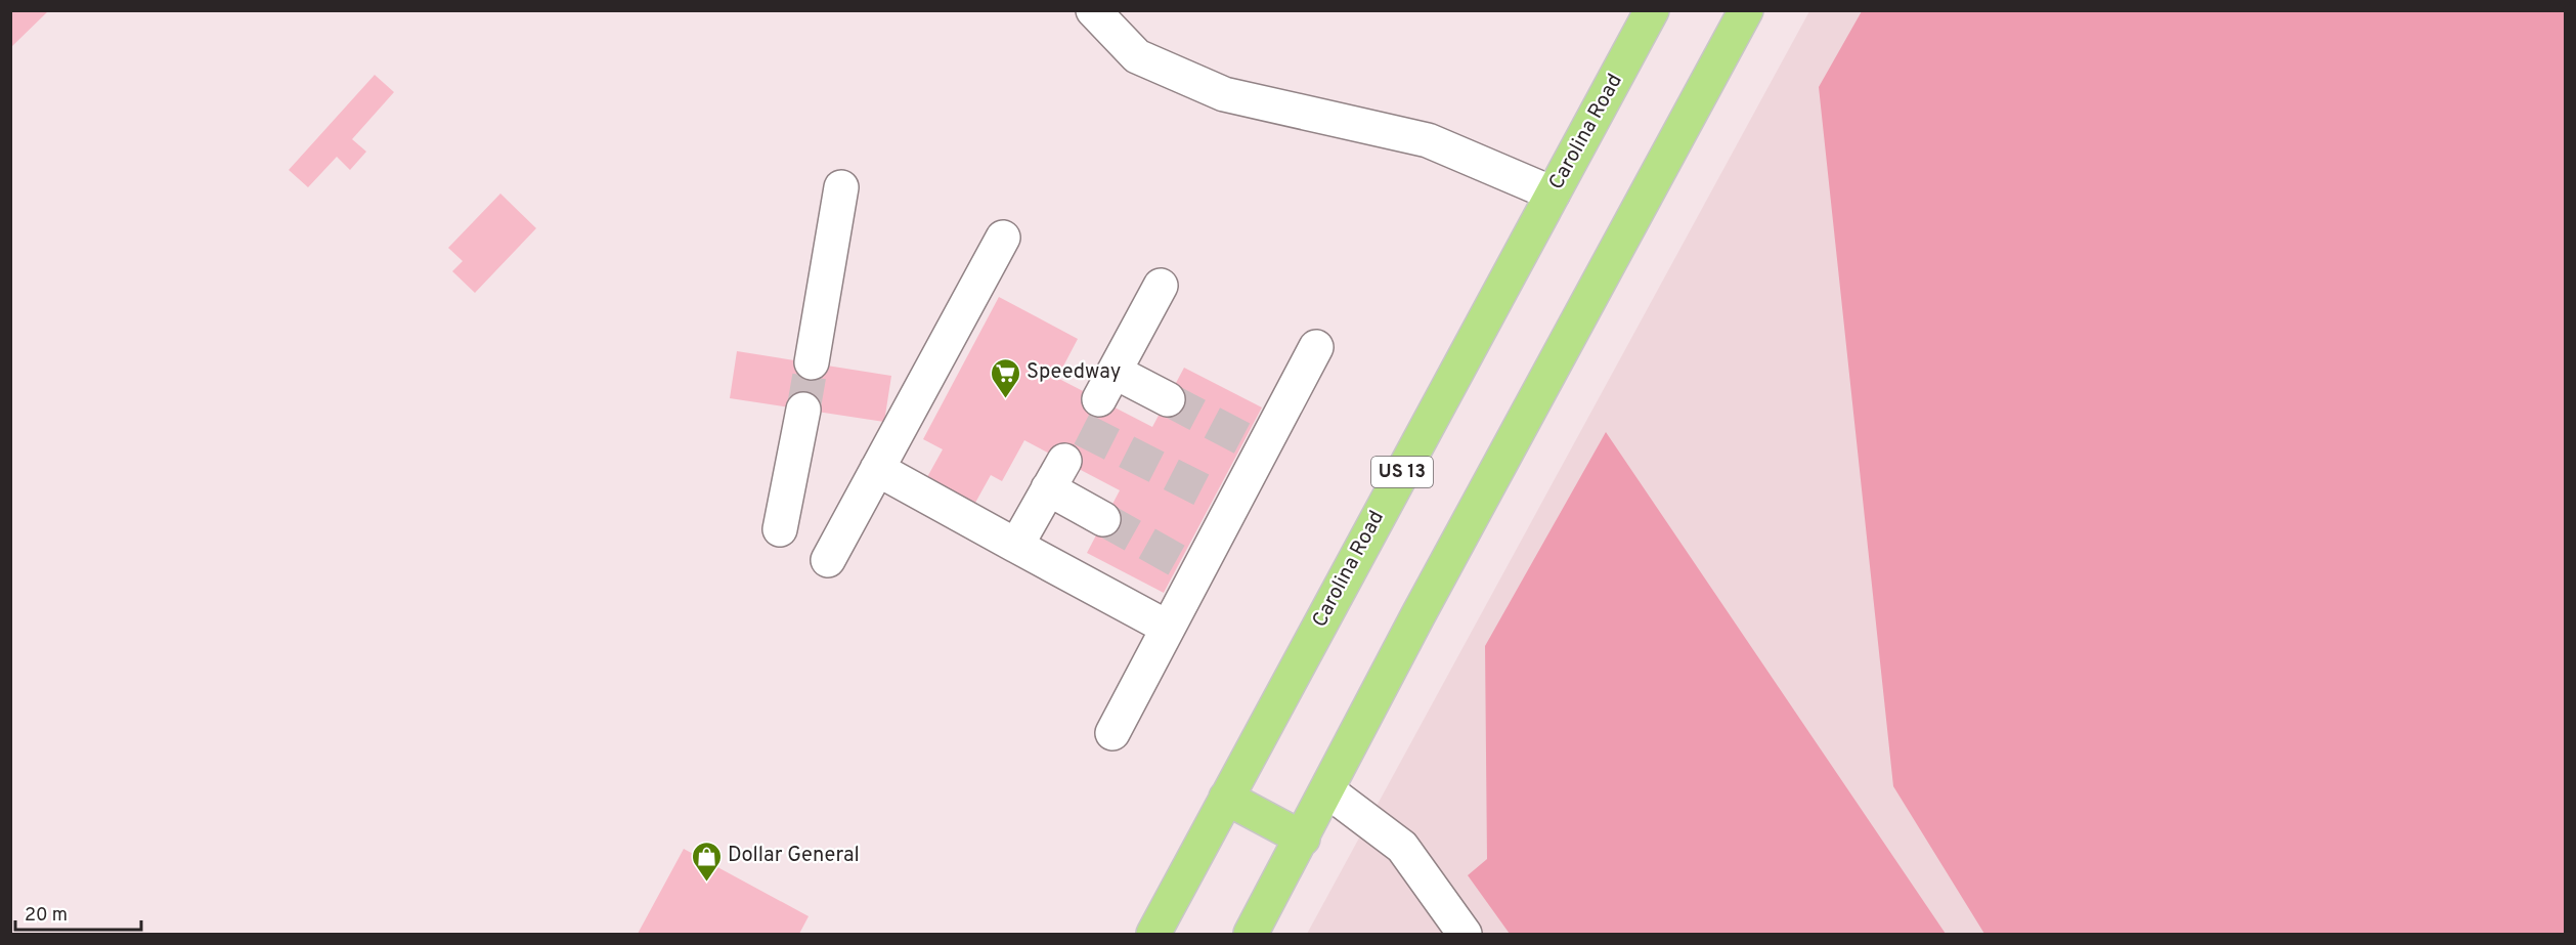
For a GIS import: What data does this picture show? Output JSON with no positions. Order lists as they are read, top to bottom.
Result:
{
  "streets": {
    "highway": ["Carolina Road", "US 13"]
  },
  "places": {
    "supermarket": ["Speedway"],
    "shop": ["Dollar General"]
  },
  "scale_bar": "20 m"
}
